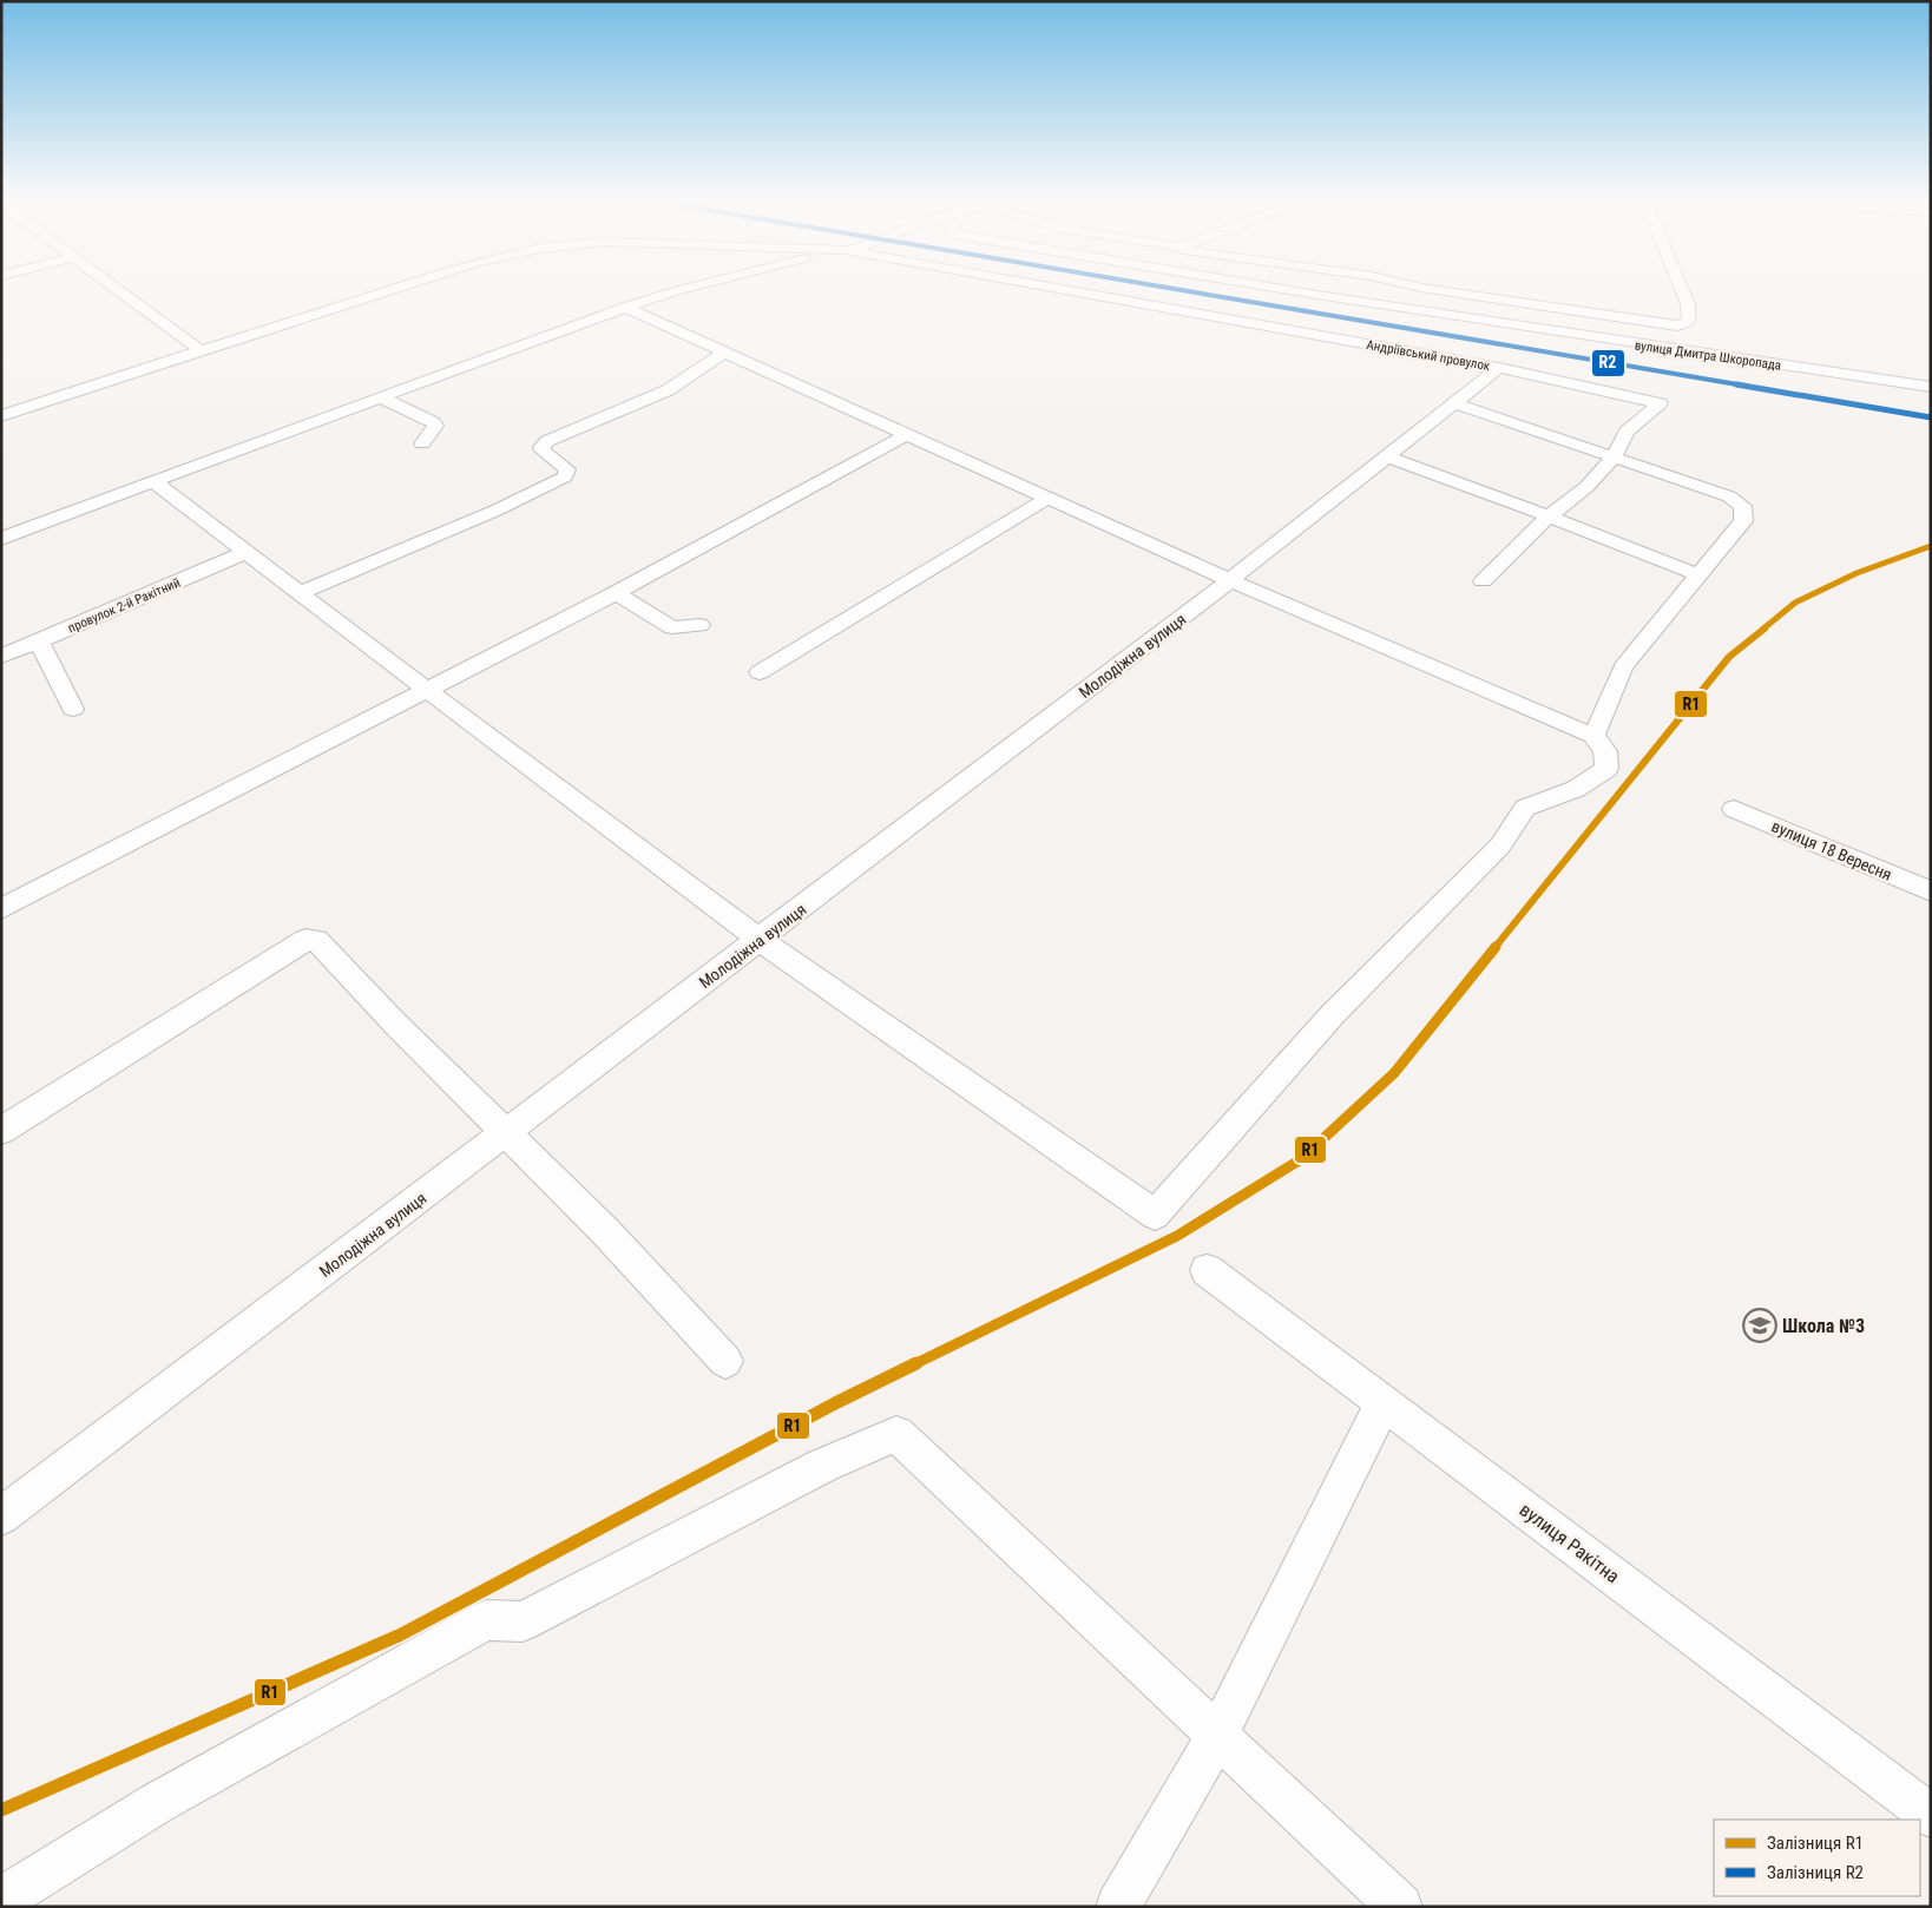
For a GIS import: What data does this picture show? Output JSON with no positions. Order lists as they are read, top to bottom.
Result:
{
  "streets": {
    "street": [
      "Андріївський провулок",
      "вулиця Дмитра Шкоропада",
      "провулок 2-й Ракітний",
      "Молодіжна вулиця",
      "вулиця 18 Вересня",
      "вулиця Ракітна"
    ]
  },
  "crossings": [
    ["Андріївський провулок", "Молодіжна вулиця"]
  ],
  "places": {
    "school or university": ["Школа №3"]
  },
  "lines": ["rail line R2", "rail line R1"],
  "legend": ["Залізниця R1", "Залізниця R2"]
}
